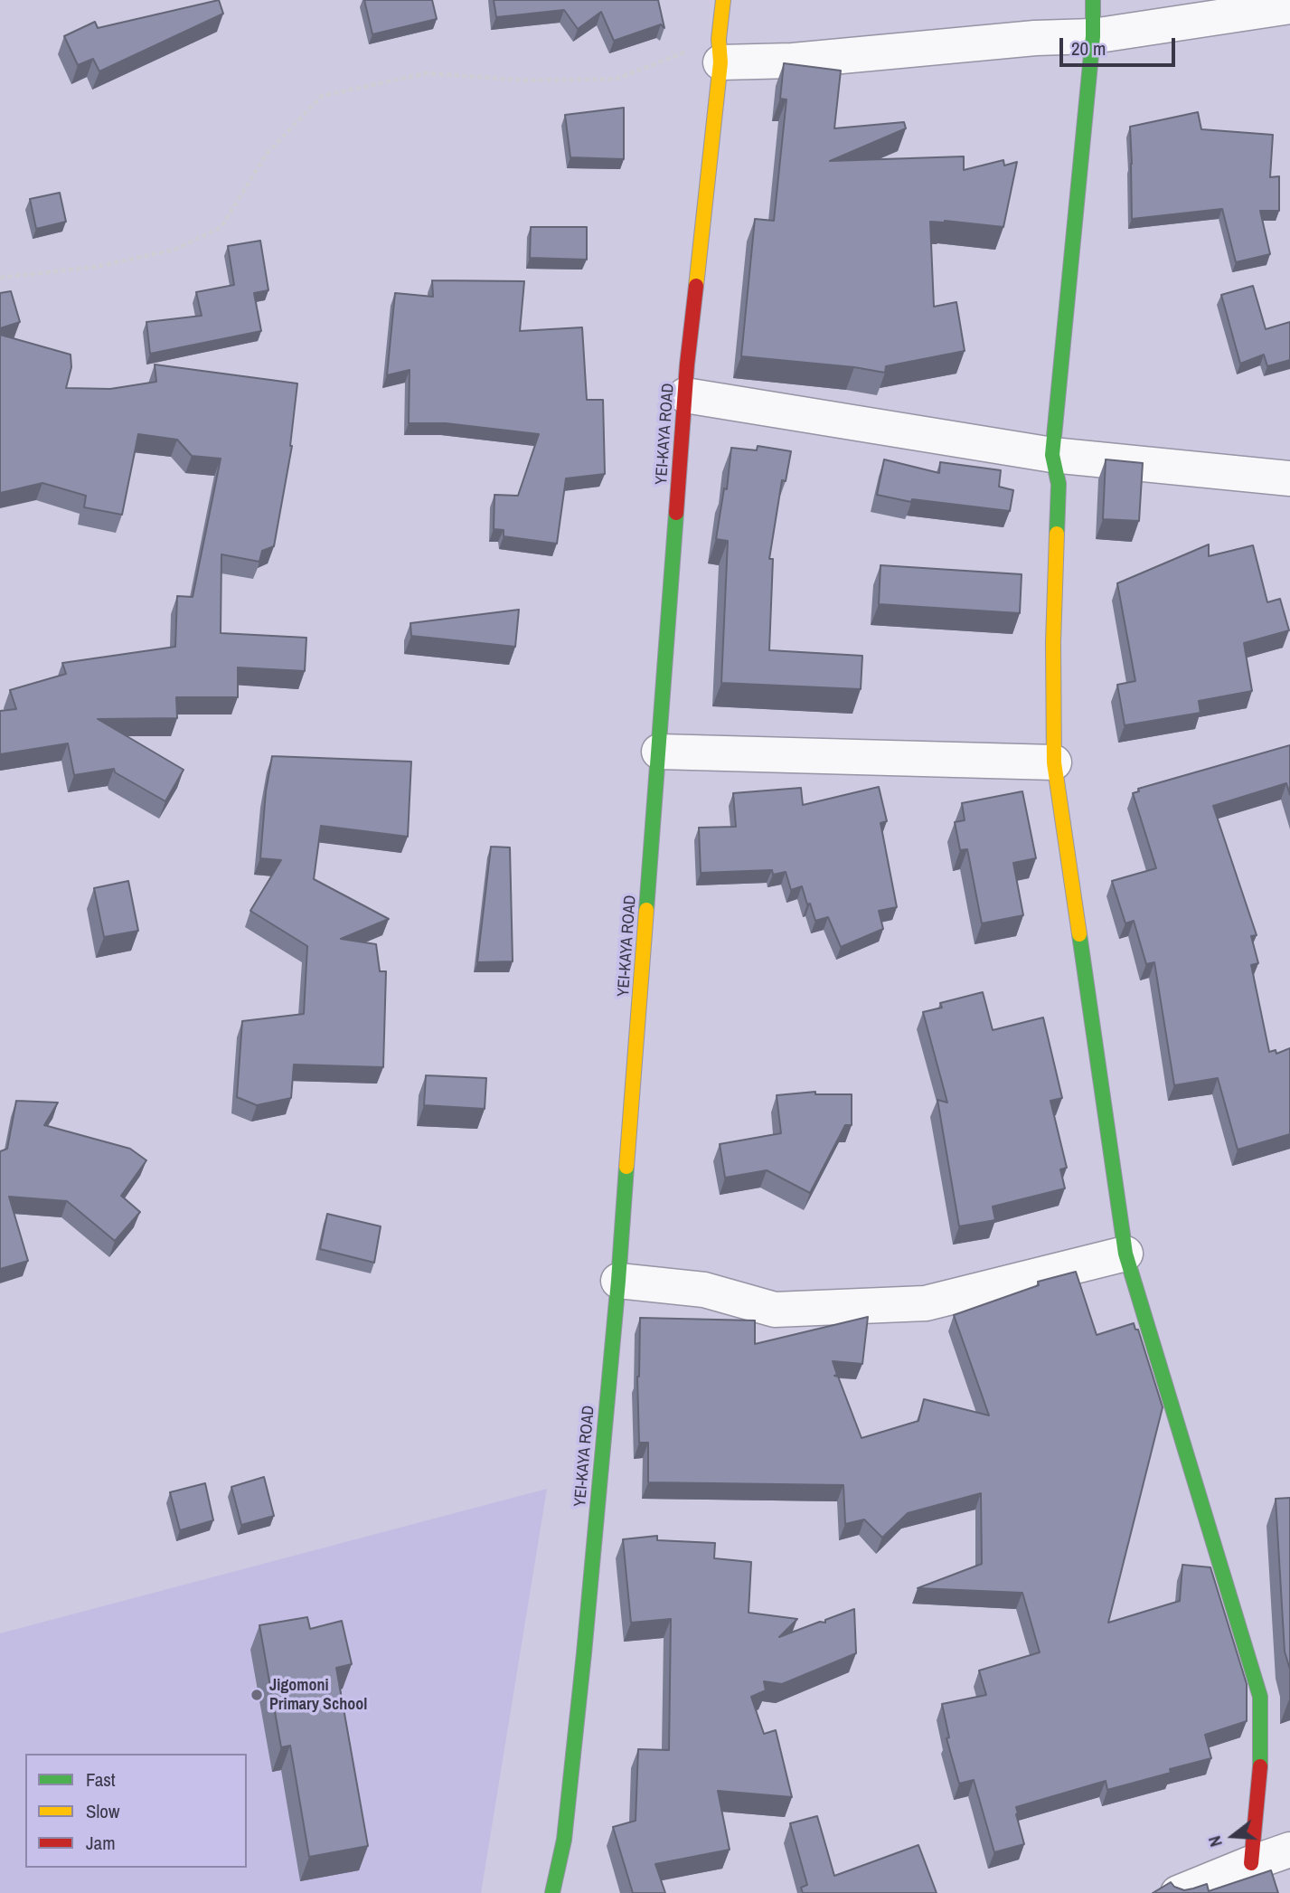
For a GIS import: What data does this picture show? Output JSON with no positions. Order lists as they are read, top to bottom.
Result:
{
  "streets": {
    "street": ["YEI-KAYA ROAD"]
  },
  "places": ["Jigomoni Primary School"],
  "legend": ["Fast", "Slow", "Jam"],
  "scale_bar": "20 m",
  "north": "left"
}
